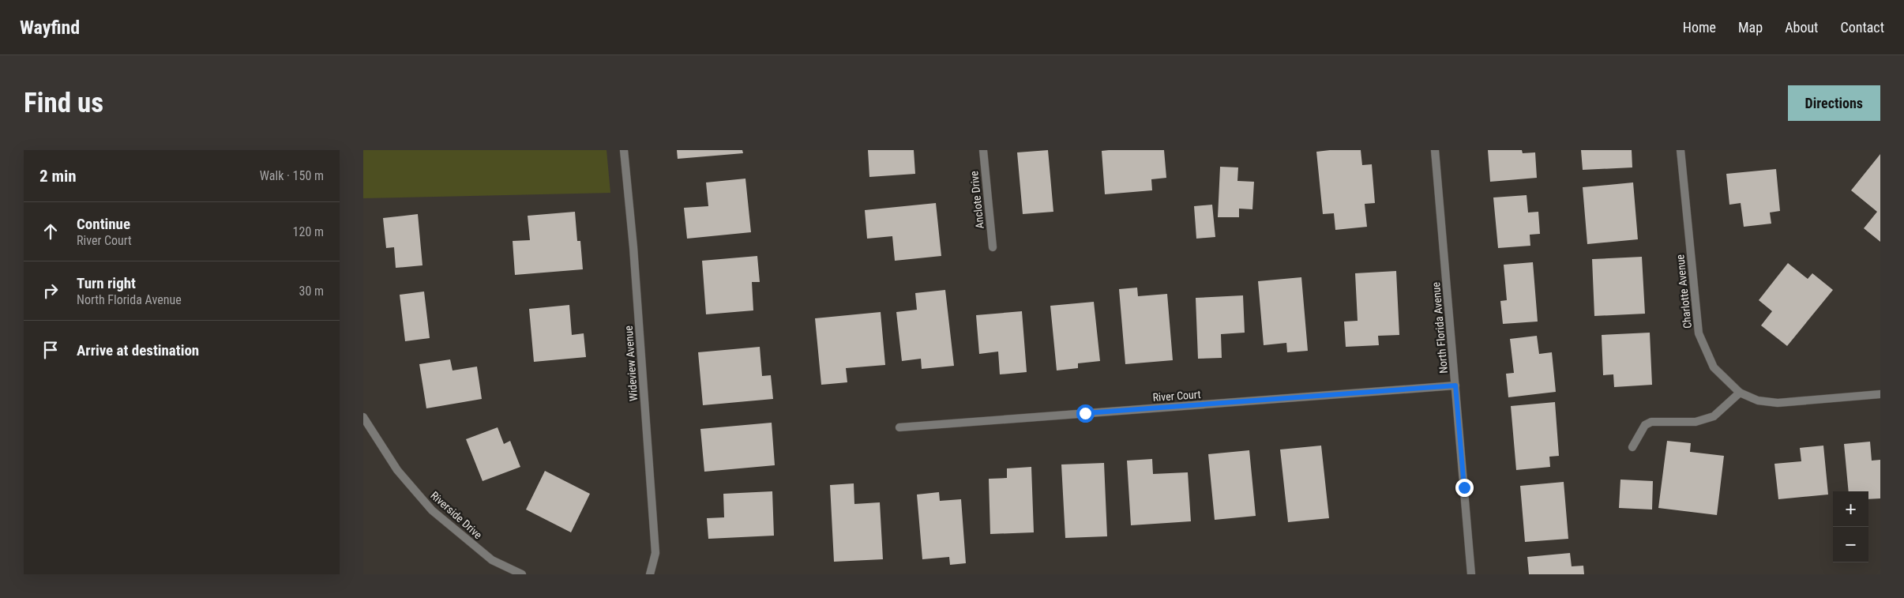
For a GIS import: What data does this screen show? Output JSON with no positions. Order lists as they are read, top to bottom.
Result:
{
  "streets": {
    "street": [
      "Anclote Drive",
      "Charlotte Avenue",
      "North Florida Avenue",
      "Wideview Avenue",
      "River Court",
      "Riverside Drive"
    ]
  },
  "crossings": [
    ["North Florida Avenue", "River Court"]
  ],
  "page": {
    "header": "Wayfind",
    "nav": [
      "Home",
      "Map",
      "About",
      "Contact"
    ],
    "buttons": "Directions",
    "title": "Find us",
    "heading": ["2 min", "Walk · 150 m"],
    "list": [
      ["Continue", "River Court", "120 m"],
      ["Turn right", "North Florida Avenue", "30 m"],
      "Arrive at destination"
    ],
    "map_buttons": ["+", "−"]
  }
}
